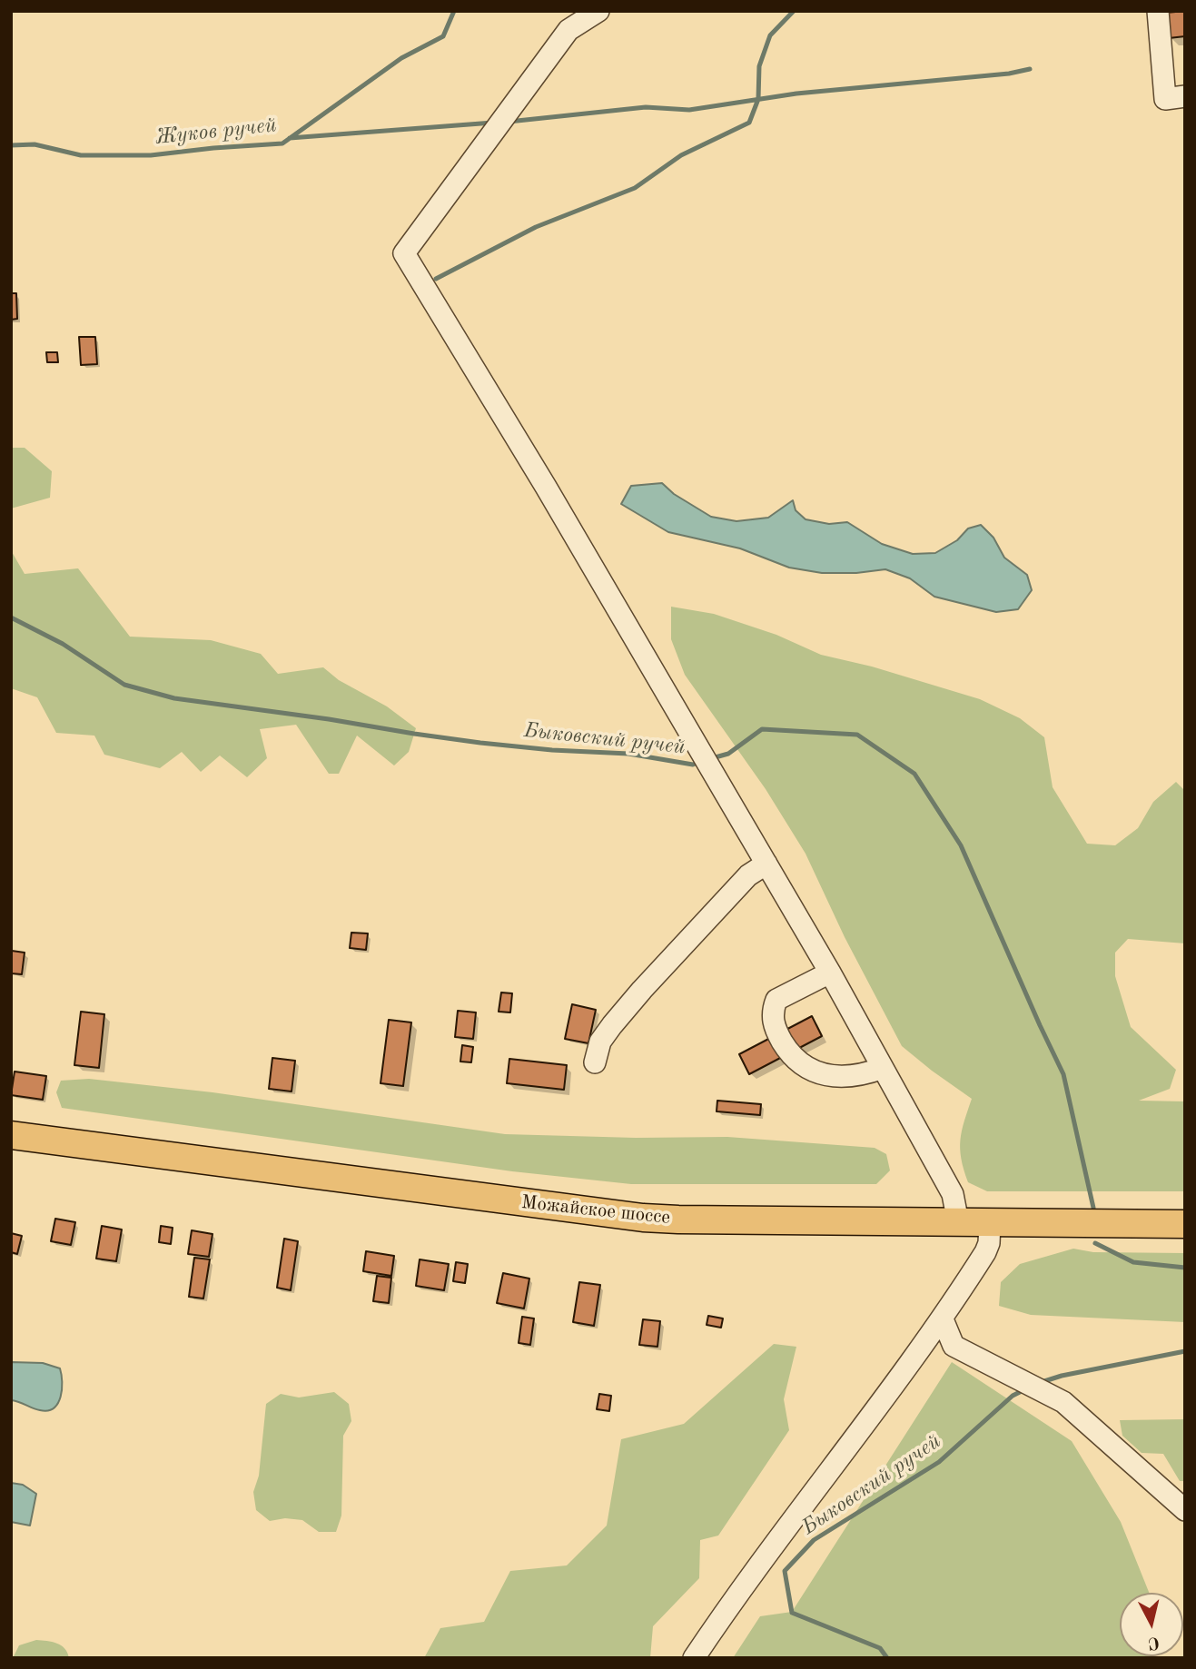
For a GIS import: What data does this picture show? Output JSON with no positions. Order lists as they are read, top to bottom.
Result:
{
  "streets": {
    "main road": ["Можайское шоссе"]
  },
  "water": ["Жуков ручей", "Быковский ручей"],
  "north": "bottom"
}
